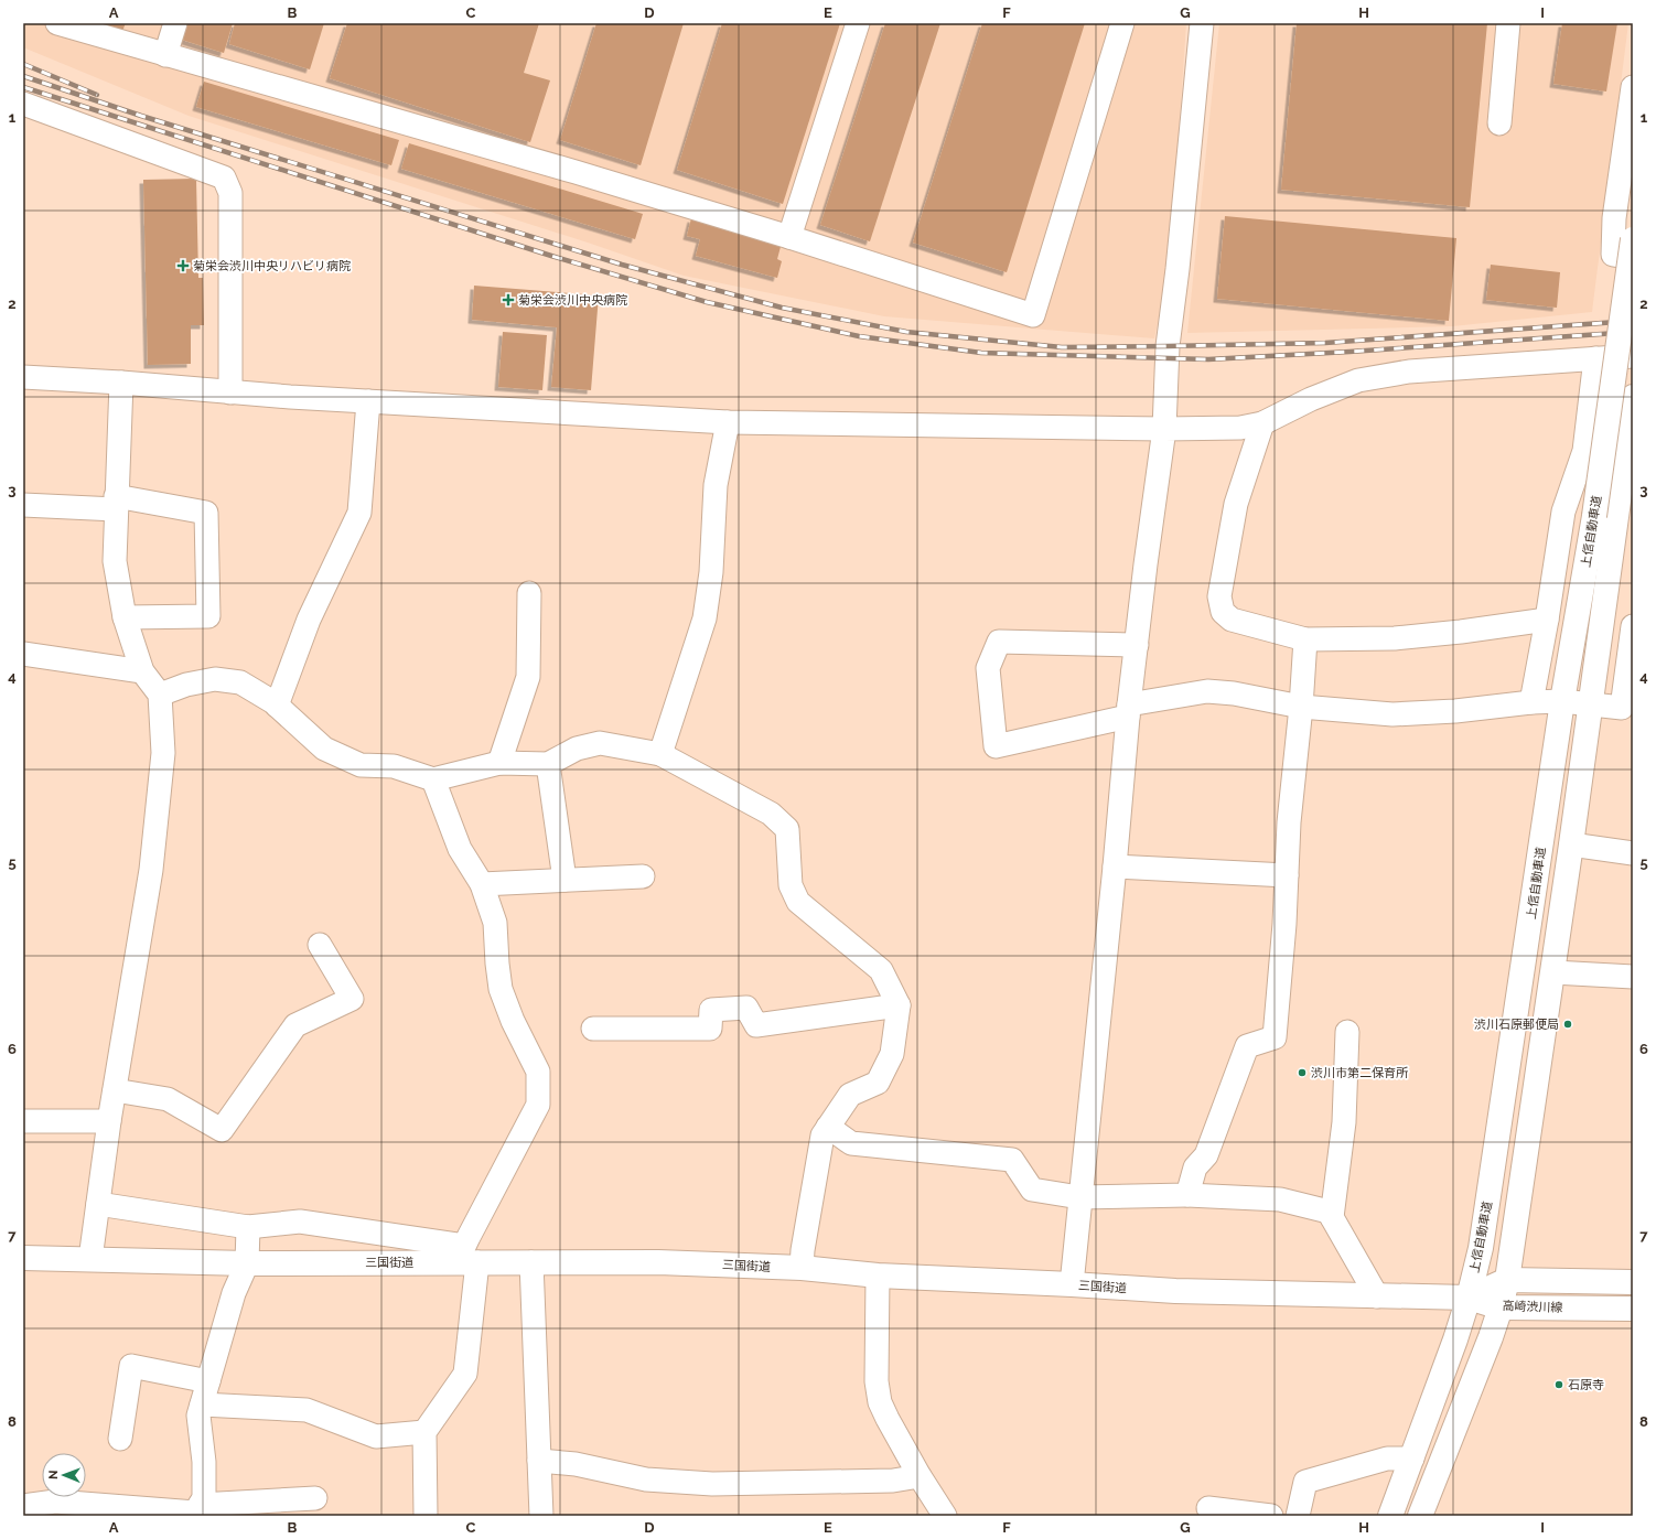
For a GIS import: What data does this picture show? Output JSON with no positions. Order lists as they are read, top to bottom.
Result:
{
  "streets": {
    "main road": ["上信自動車道", "三国街道", "高崎渋川線"]
  },
  "crossings": [
    ["上信自動車道", "三国街道"],
    ["上信自動車道", "高崎渋川線"],
    ["三国街道", "高崎渋川線"]
  ],
  "places": {
    "health": ["菊栄会渋川中央リハビリ病院", "菊栄会渋川中央病院"],
    "other": ["渋川石原郵便局", "渋川市第二保育所", "石原寺"]
  },
  "north": "left",
  "grid": {
    "columns": [
      "A",
      "B",
      "C",
      "D",
      "E",
      "F",
      "G",
      "H",
      "I"
    ],
    "rows": [
      "1",
      "2",
      "3",
      "4",
      "5",
      "6",
      "7",
      "8"
    ]
  }
}
